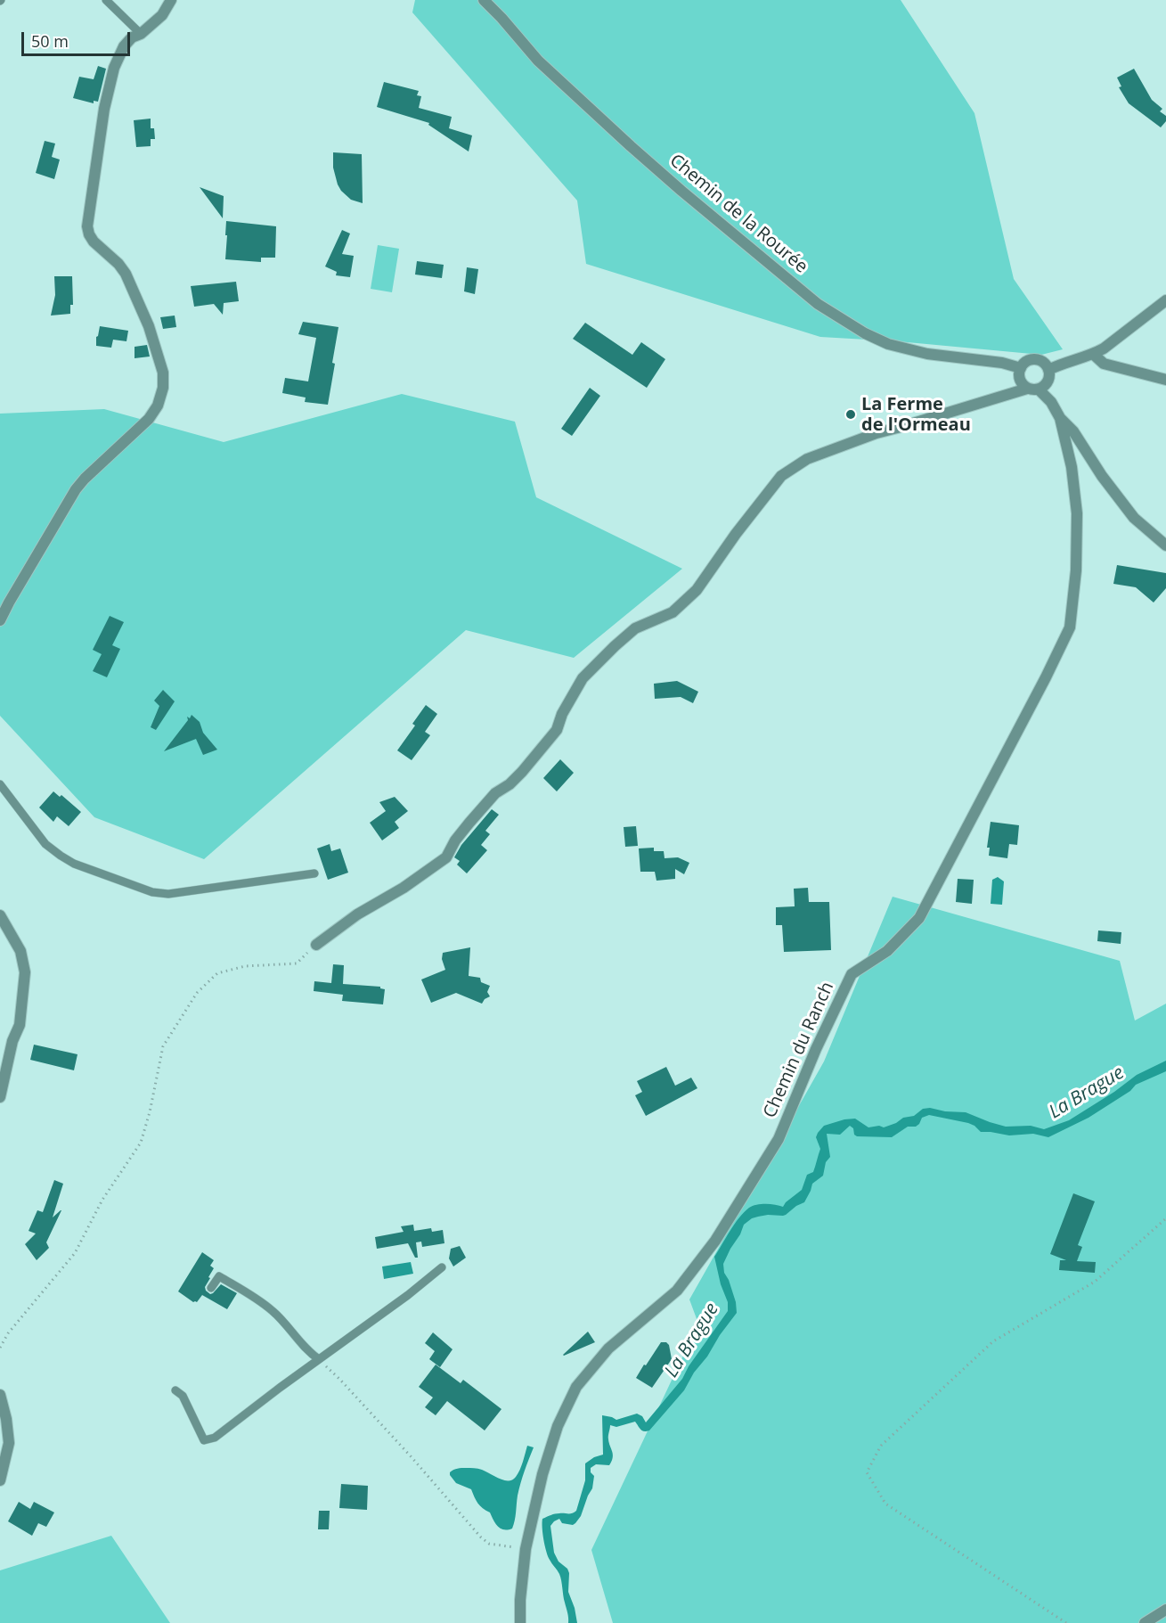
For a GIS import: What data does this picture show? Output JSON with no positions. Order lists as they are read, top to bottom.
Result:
{
  "streets": {
    "street": ["Chemin de la Rourée", "Chemin du Ranch"]
  },
  "crossings": [
    ["Chemin de la Rourée", "Chemin du Ranch"]
  ],
  "water": ["La Brague"],
  "places": ["La Ferme de l'Ormeau"],
  "scale_bar": "50 m"
}
